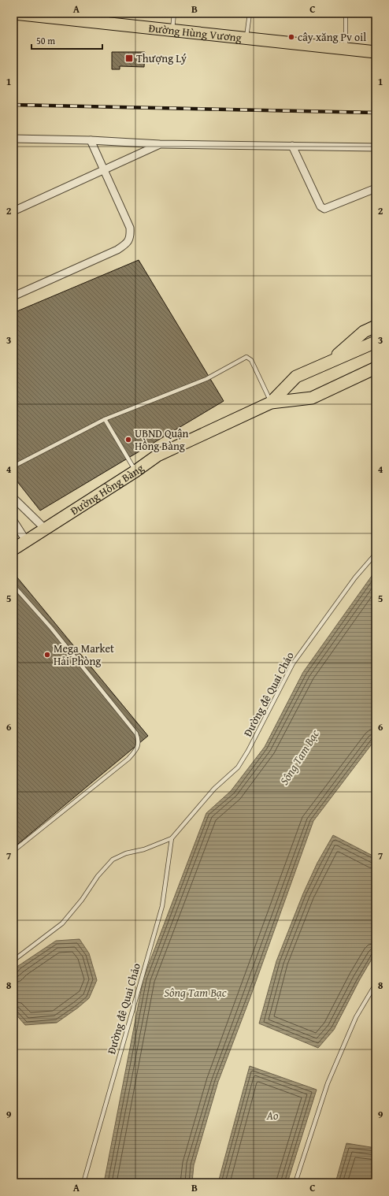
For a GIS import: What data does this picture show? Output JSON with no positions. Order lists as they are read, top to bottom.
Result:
{
  "streets": {
    "main road": ["Đường Hùng Vương", "Đường Hồng Bàng"],
    "lane": ["Đường đê Quai Chảo"]
  },
  "water": ["Sông Tam Bạc", "Ao"],
  "places": {
    "other": ["cây xăng Pv oil", "UBND Quận Hồng Bàng", "Mega Market Hải Phòng"],
    "transit": ["Thượng Lý"]
  },
  "scale_bar": "50 m",
  "grid": {
    "columns": ["A", "B", "C"],
    "rows": [
      "1",
      "2",
      "3",
      "4",
      "5",
      "6",
      "7",
      "8",
      "9"
    ]
  }
}
